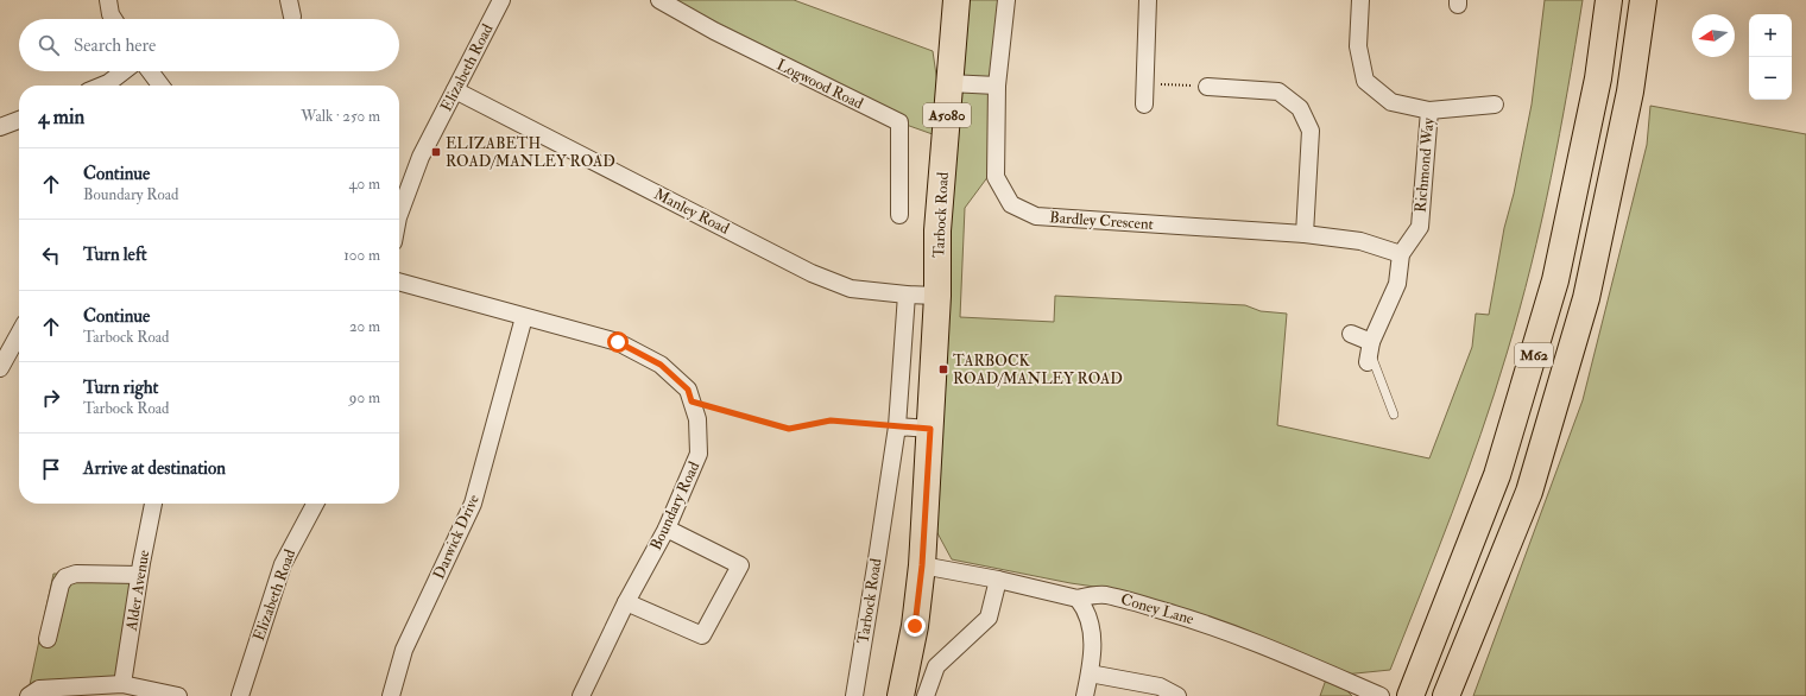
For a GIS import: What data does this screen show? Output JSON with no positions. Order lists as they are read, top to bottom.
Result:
{
  "streets": {
    "main road": ["A5080", "Tarbock Road", "M62"],
    "street": [
      "Elizabeth Road",
      "Logwood Road",
      "Richmond Way",
      "Manley Road",
      "Bardley Crescent",
      "Boundary Road",
      "Darwick Drive",
      "Alder Avenue",
      "Coney Lane"
    ]
  },
  "crossings": [
    ["Elizabeth Road", "Manley Road"],
    ["Richmond Way", "Bardley Crescent"],
    ["Manley Road", "Tarbock Road"],
    ["Tarbock Road", "Coney Lane"],
    ["Boundary Road", "Darwick Drive"]
  ],
  "places": {
    "transit": ["ELIZABETH ROAD/MANLEY ROAD", "TARBOCK ROAD/MANLEY ROAD"]
  },
  "north": "left",
  "page": {
    "map_buttons": ["+", "−"],
    "search": "Search here",
    "heading": ["4 min", "Walk · 250 m"],
    "list": [
      ["Continue", "Boundary Road", "40 m"],
      ["Turn left", "100 m"],
      ["Continue", "Tarbock Road", "20 m"],
      ["Turn right", "Tarbock Road", "90 m"],
      "Arrive at destination"
    ]
  }
}
